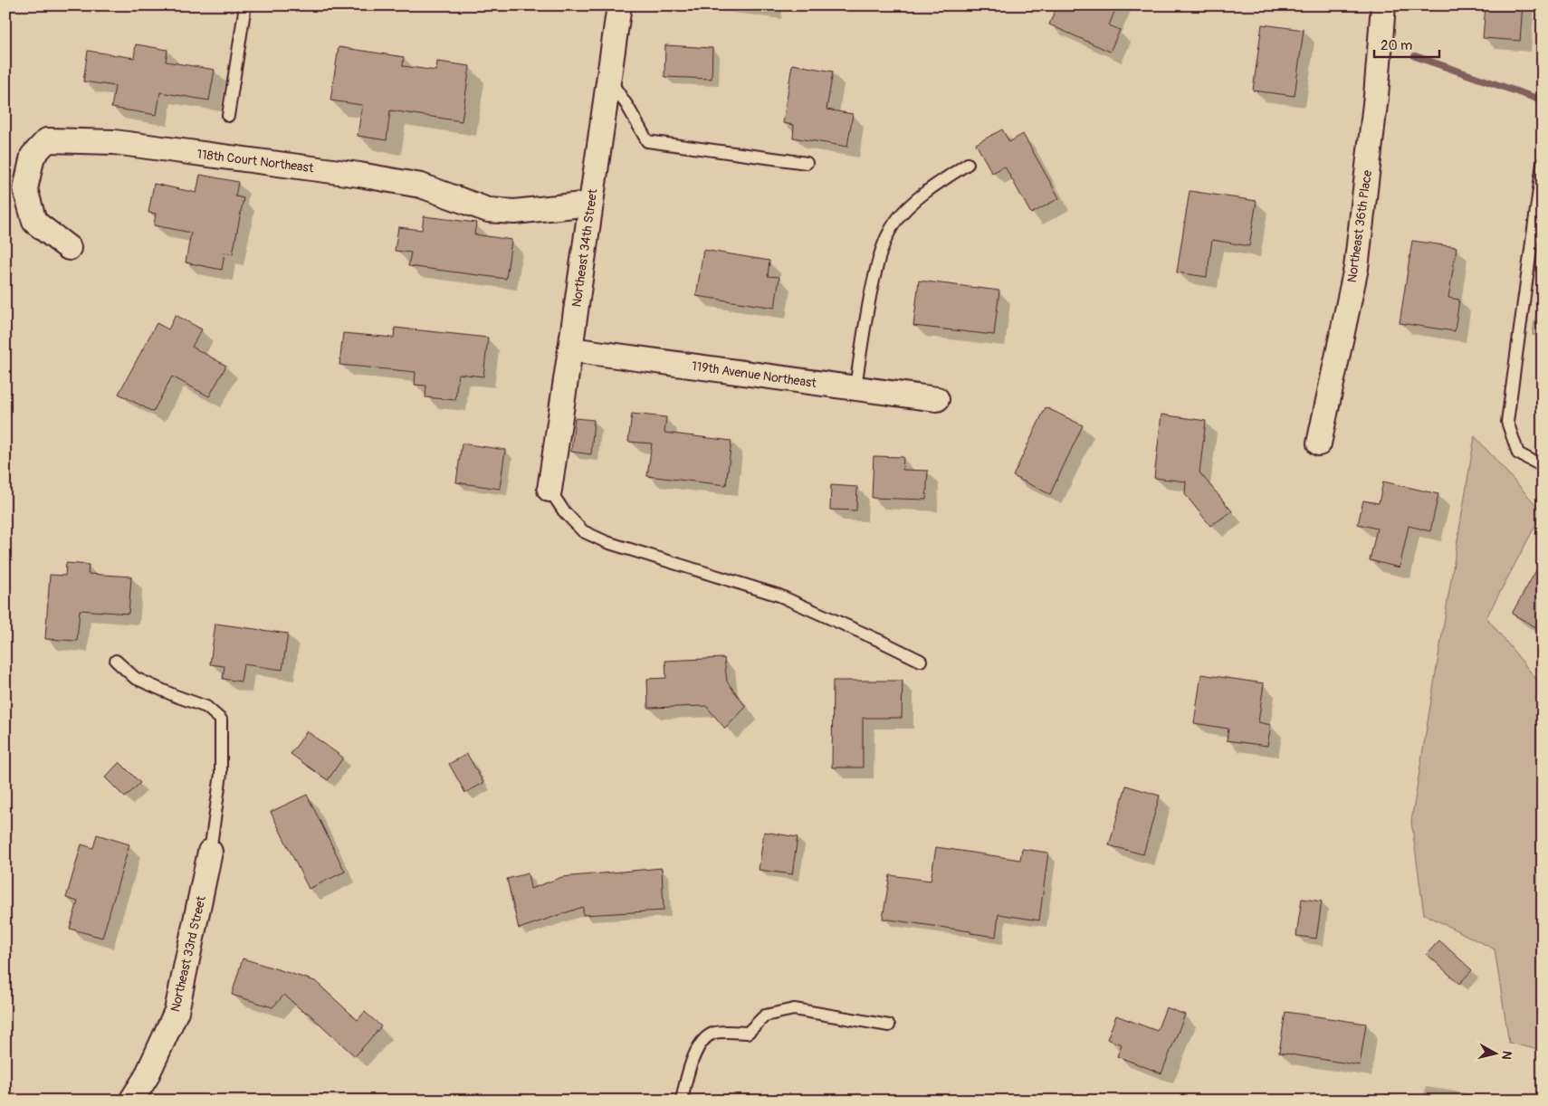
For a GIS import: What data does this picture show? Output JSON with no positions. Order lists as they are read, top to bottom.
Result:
{
  "streets": {
    "street": [
      "118th Court Northeast",
      "Northeast 36th Place",
      "Northeast 34th Street",
      "119th Avenue Northeast",
      "Northeast 33rd Street"
    ]
  },
  "crossings": [
    ["118th Court Northeast", "Northeast 34th Street"],
    ["Northeast 34th Street", "119th Avenue Northeast"]
  ],
  "scale_bar": "20 m",
  "north": "right"
}
